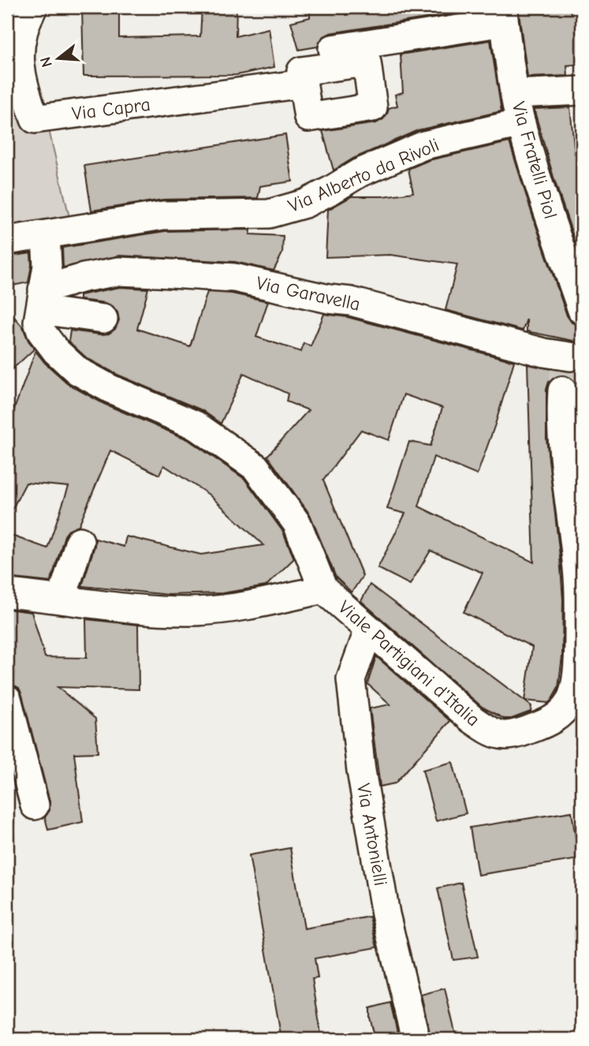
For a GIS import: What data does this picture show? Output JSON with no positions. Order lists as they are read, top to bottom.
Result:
{
  "streets": {
    "street": [
      "Via Capra",
      "Via Fratelli Piol",
      "Via Alberto da Rivoli",
      "Via Garavella",
      "Viale Partigiani d'Italia",
      "Via Antonielli"
    ]
  },
  "crossings": [
    ["Via Fratelli Piol", "Via Alberto da Rivoli"],
    ["Via Garavella", "Viale Partigiani d'Italia"],
    ["Viale Partigiani d'Italia", "Via Antonielli"]
  ],
  "north": "left"
}
